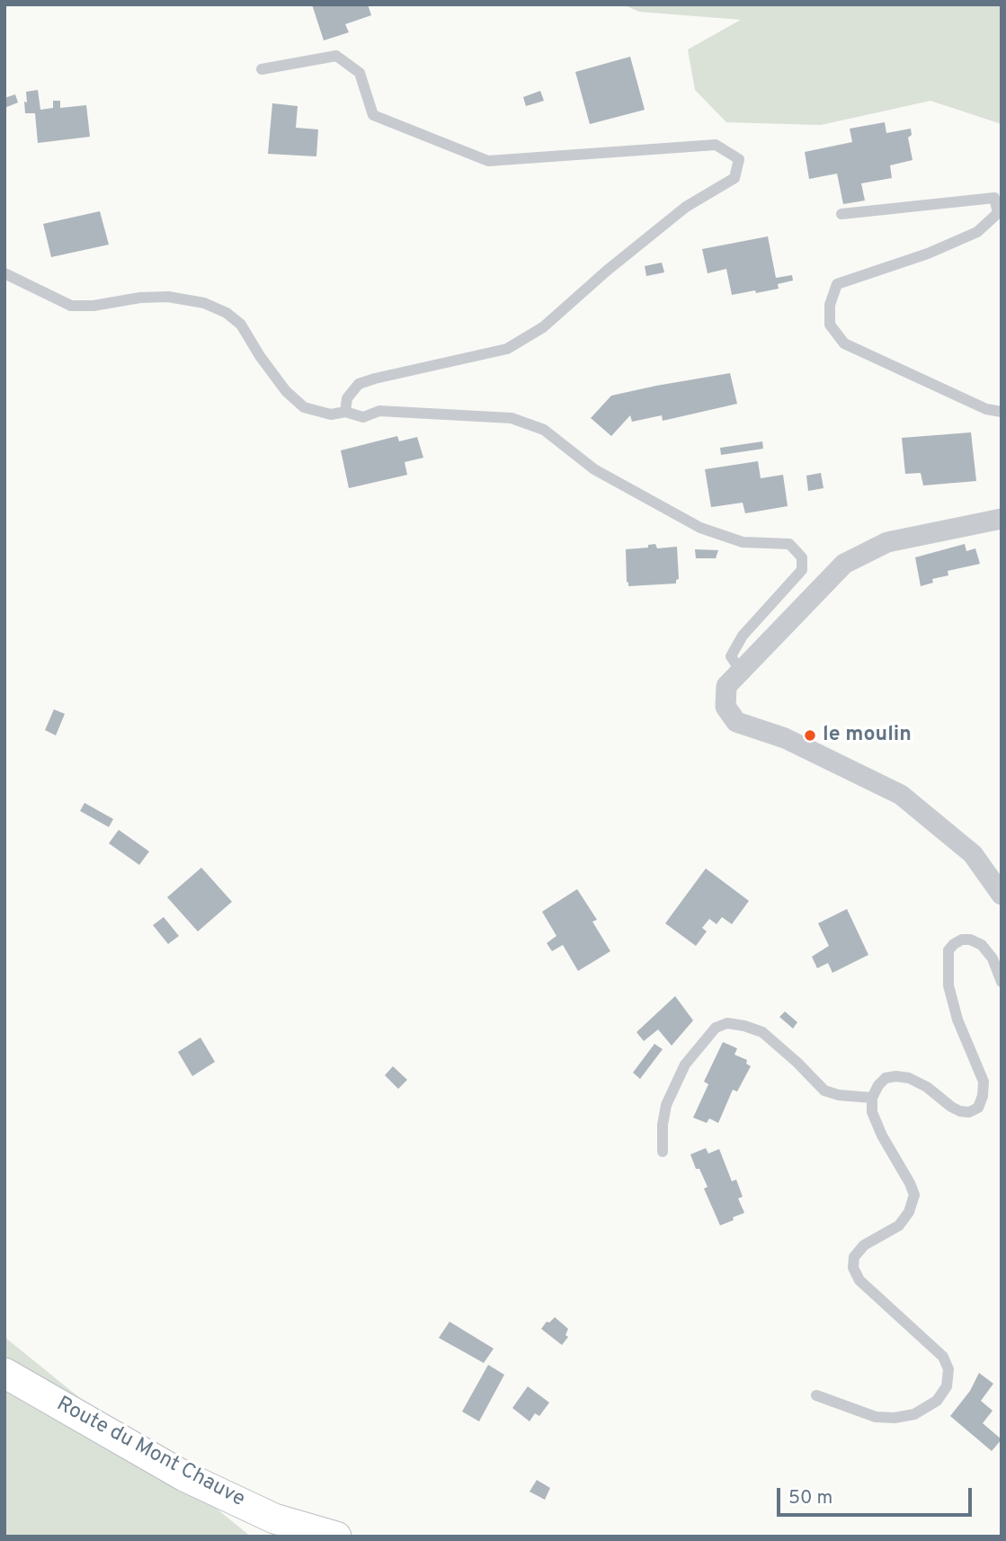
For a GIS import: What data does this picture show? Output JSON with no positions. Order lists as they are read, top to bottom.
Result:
{
  "streets": {
    "street": ["Route du Mont Chauve"]
  },
  "places": ["le moulin"],
  "scale_bar": "50 m"
}
